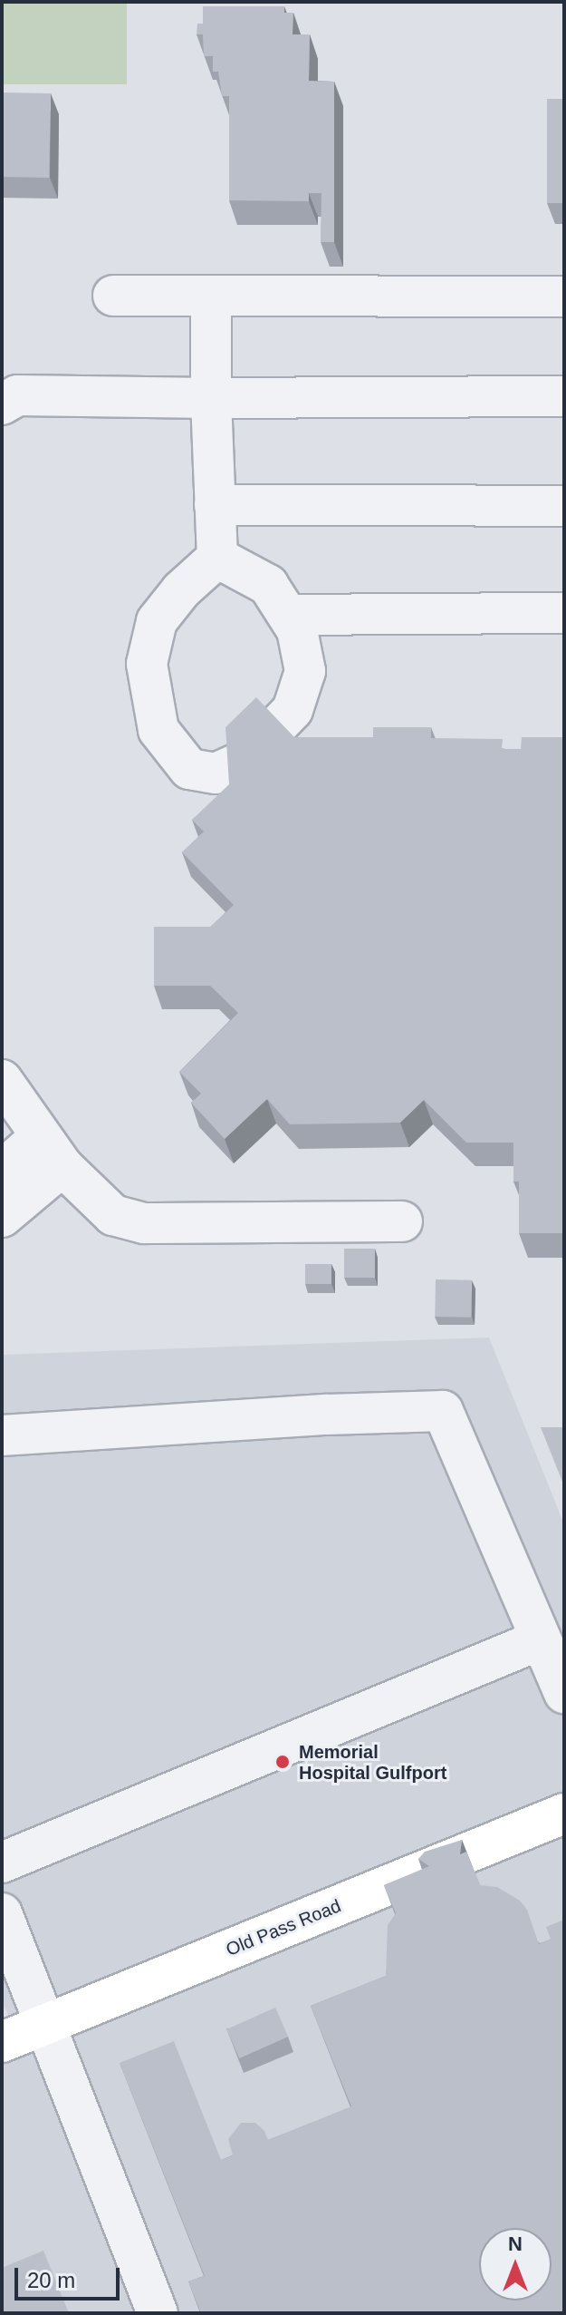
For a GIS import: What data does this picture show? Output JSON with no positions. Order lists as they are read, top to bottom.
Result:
{
  "streets": {
    "main road": ["Old Pass Road"]
  },
  "places": ["Memorial Hospital Gulfport"],
  "scale_bar": "20 m",
  "north": "top"
}
